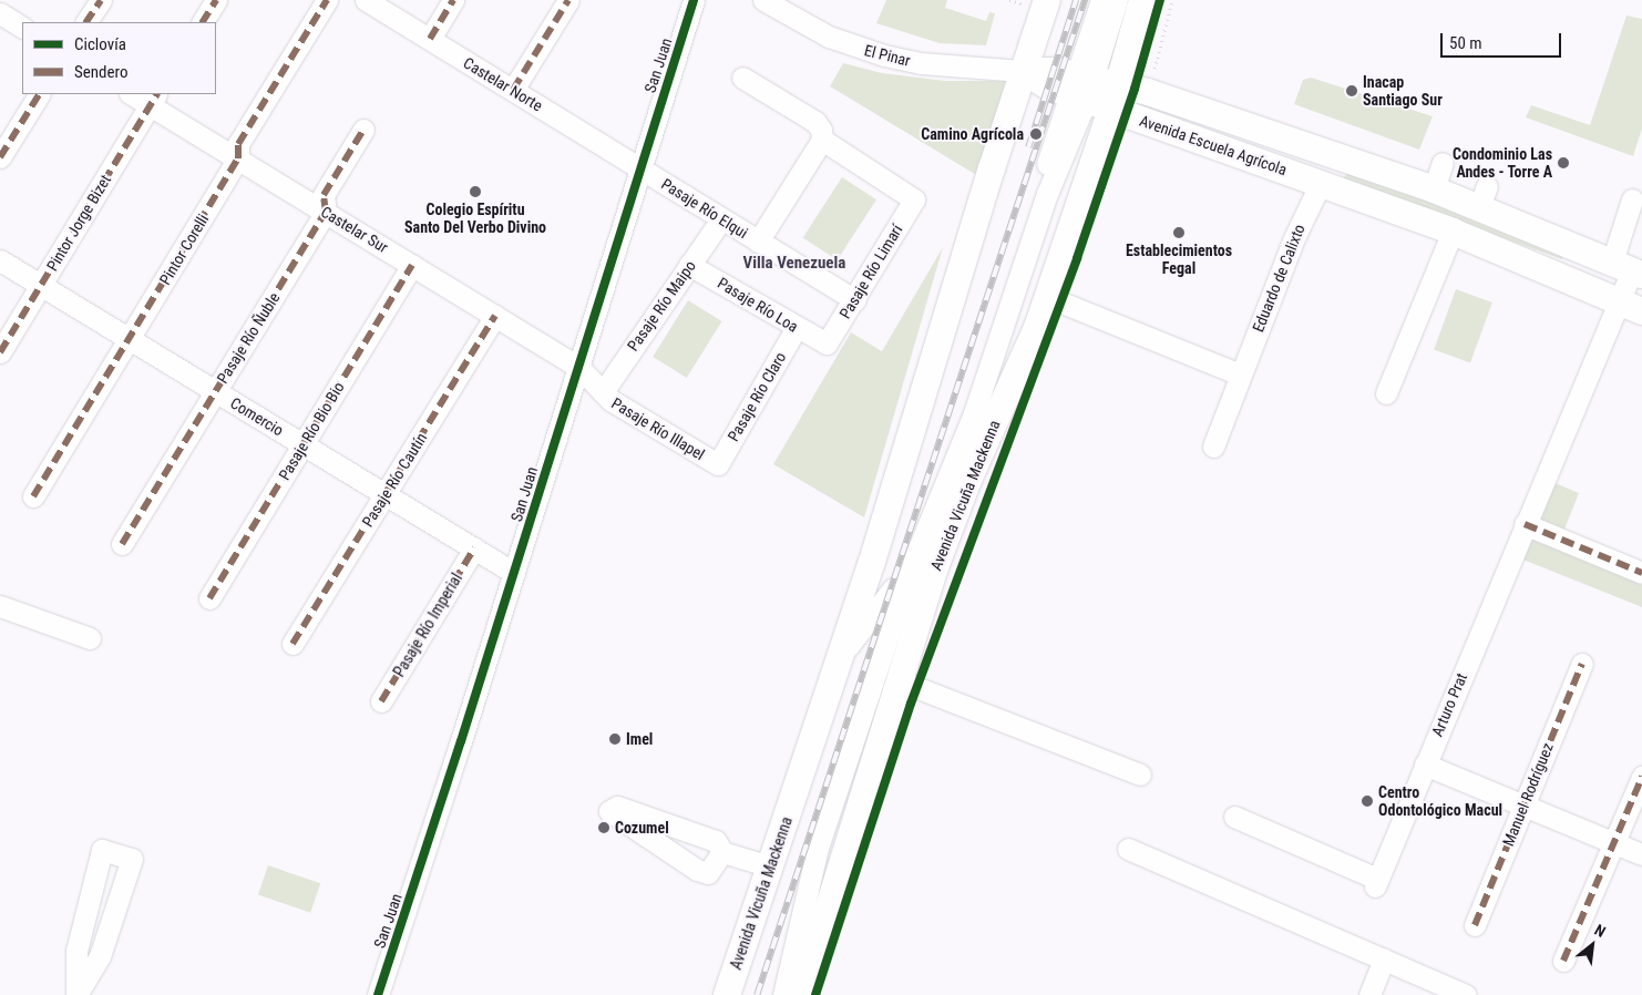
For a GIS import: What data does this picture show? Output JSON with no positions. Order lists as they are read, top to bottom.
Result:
{
  "streets": {
    "main road": ["Avenida Escuela Agrícola", "Avenida Vicuña Mackenna"],
    "street": [
      "El Pinar",
      "San Juan",
      "Castelar Norte",
      "Pasaje Río Elqui",
      "Pintor Jorge Bizet",
      "Castelar Sur",
      "Pintor Corelli",
      "Pasaje Río Limarí",
      "Eduardo de Calixto",
      "Pasaje Río Loa",
      "Pasaje Río Maipo",
      "Pasaje Río Ñuble",
      "Pasaje Río Claro",
      "Comercio",
      "Pasaje Río Illapel",
      "Pasaje Río Bio Bio",
      "Pasaje Río Cautín",
      "Pasaje Río Imperial",
      "Arturo Prat",
      "Manuel Rodríguez"
    ]
  },
  "crossings": [
    ["El Pinar", "Avenida Escuela Agrícola"],
    ["El Pinar", "Avenida Vicuña Mackenna"],
    ["San Juan", "Castelar Norte"],
    ["San Juan", "Pasaje Río Elqui"],
    ["San Juan", "Castelar Sur"],
    ["San Juan", "Comercio"],
    ["San Juan", "Pasaje Río Illapel"],
    ["Castelar Norte", "Pasaje Río Elqui"],
    ["Avenida Escuela Agrícola", "Eduardo de Calixto"],
    ["Avenida Escuela Agrícola", "Avenida Vicuña Mackenna"],
    ["Avenida Escuela Agrícola", "Arturo Prat"],
    ["Pasaje Río Elqui", "Pasaje Río Limarí"],
    ["Pasaje Río Elqui", "Pasaje Río Maipo"],
    ["Pintor Jorge Bizet", "Castelar Sur"],
    ["Pintor Jorge Bizet", "Comercio"],
    ["Castelar Sur", "Pintor Corelli"],
    ["Castelar Sur", "Pasaje Río Ñuble"],
    ["Castelar Sur", "Pasaje Río Illapel"],
    ["Castelar Sur", "Pasaje Río Bio Bio"],
    ["Castelar Sur", "Pasaje Río Cautín"],
    ["Pintor Corelli", "Comercio"],
    ["Pasaje Río Limarí", "Pasaje Río Loa"],
    ["Pasaje Río Loa", "Pasaje Río Maipo"],
    ["Pasaje Río Loa", "Pasaje Río Claro"],
    ["Pasaje Río Maipo", "Pasaje Río Illapel"],
    ["Pasaje Río Ñuble", "Comercio"],
    ["Pasaje Río Claro", "Pasaje Río Illapel"],
    ["Comercio", "Pasaje Río Bio Bio"],
    ["Comercio", "Pasaje Río Cautín"],
    ["Comercio", "Pasaje Río Imperial"]
  ],
  "districts": ["Villa Venezuela"],
  "places": [
    "Inacap Santiago Sur",
    "Camino Agrícola",
    "Condominio Las Andes - Torre A",
    "Colegio Espíritu Santo Del Verbo Divino",
    "Establecimientos Fegal",
    "Imel",
    "Centro Odontológico Macul",
    "Cozumel"
  ],
  "legend": ["Ciclovía", "Sendero"],
  "scale_bar": "50 m",
  "north": "top right"
}
